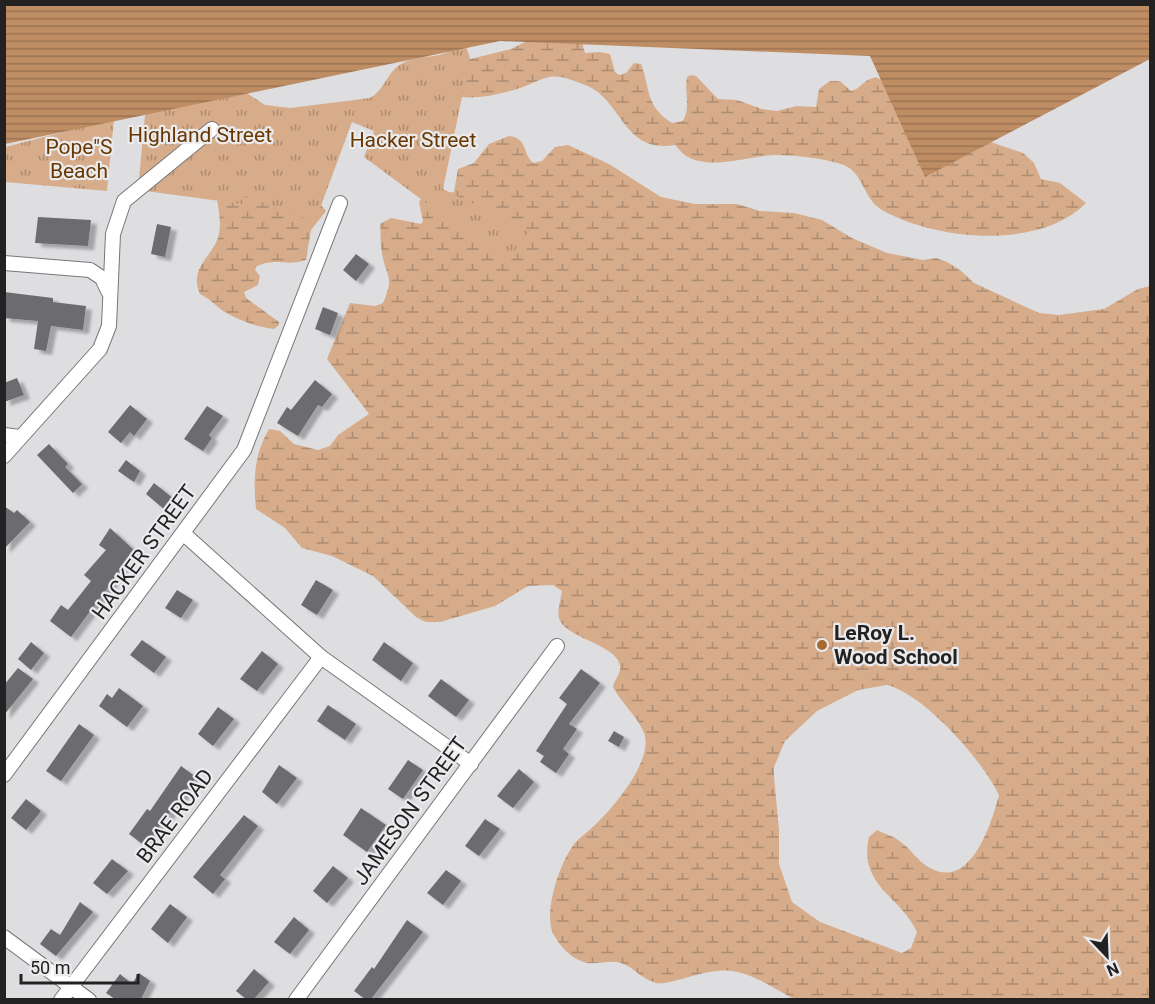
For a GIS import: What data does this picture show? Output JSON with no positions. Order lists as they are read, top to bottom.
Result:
{
  "streets": {
    "street": ["HACKER STREET", "JAMESON STREET", "BRAE ROAD"]
  },
  "parks": ["Highland Street", "Hacker Street", "Pope\"S Beach"],
  "places": ["LeRoy L. Wood School"],
  "scale_bar": "50 m",
  "north": "bottom right"
}
